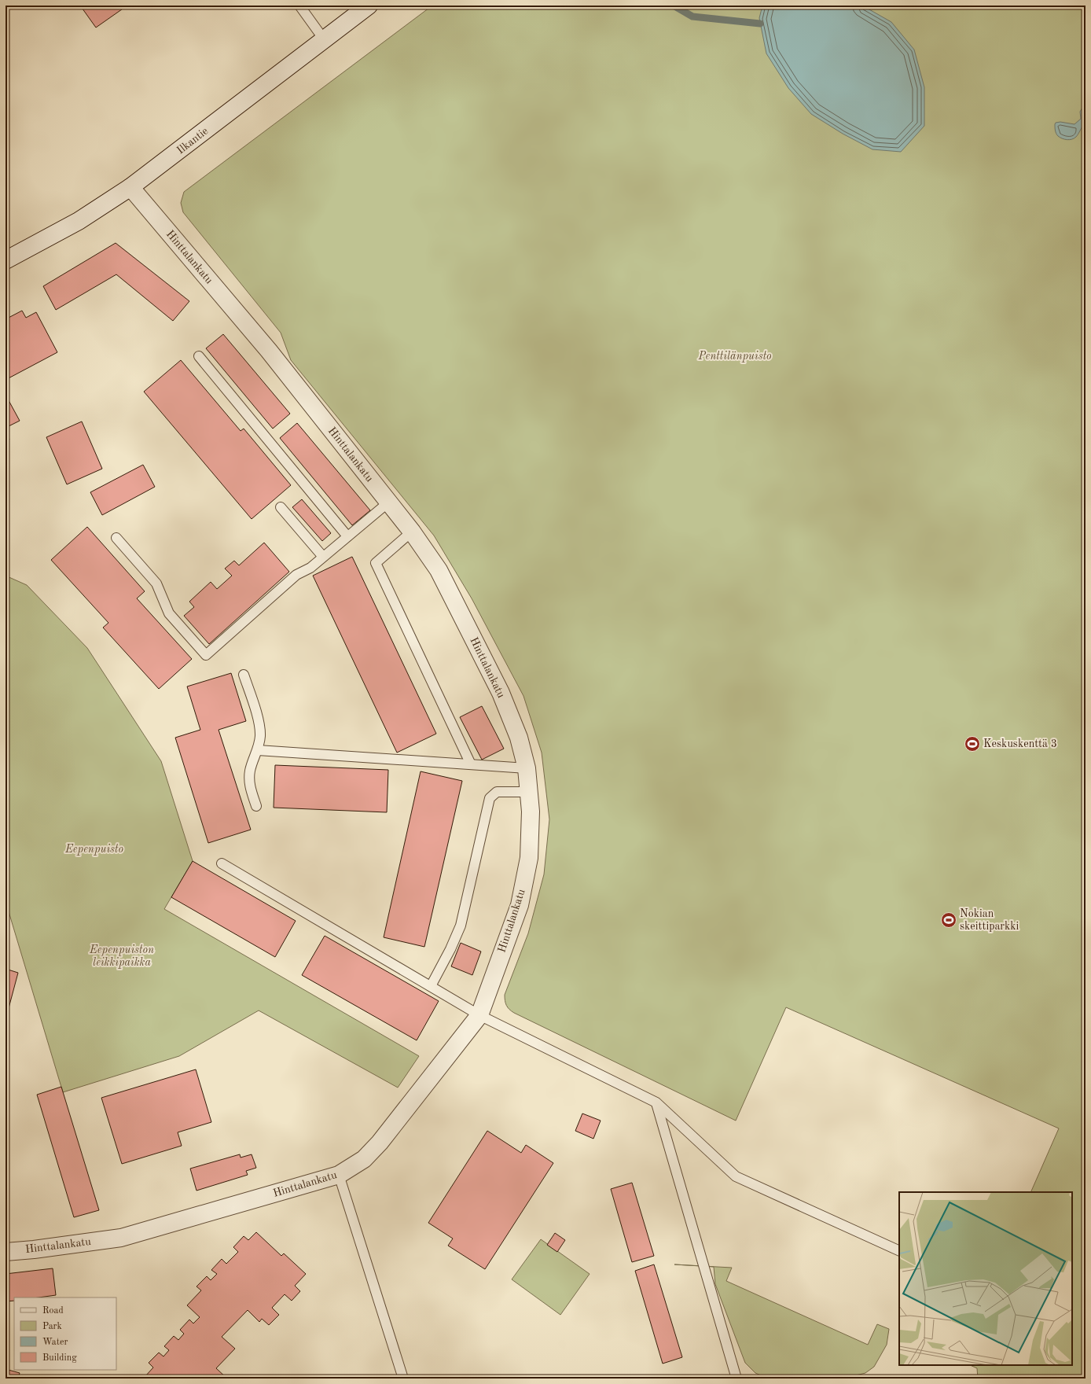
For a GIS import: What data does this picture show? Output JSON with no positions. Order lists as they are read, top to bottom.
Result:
{
  "streets": {
    "street": ["Ilkantie", "Hinttalankatu"]
  },
  "crossings": [
    ["Ilkantie", "Hinttalankatu"]
  ],
  "parks": ["Penttilänpuisto", "Eepenpuisto", "Eepenpuiston leikkipaikka"],
  "places": {
    "sports": ["Keskuskenttä 3", "Nokian skeittiparkki"]
  },
  "legend": [
    "Road",
    "Park",
    "Water",
    "Building"
  ]
}
